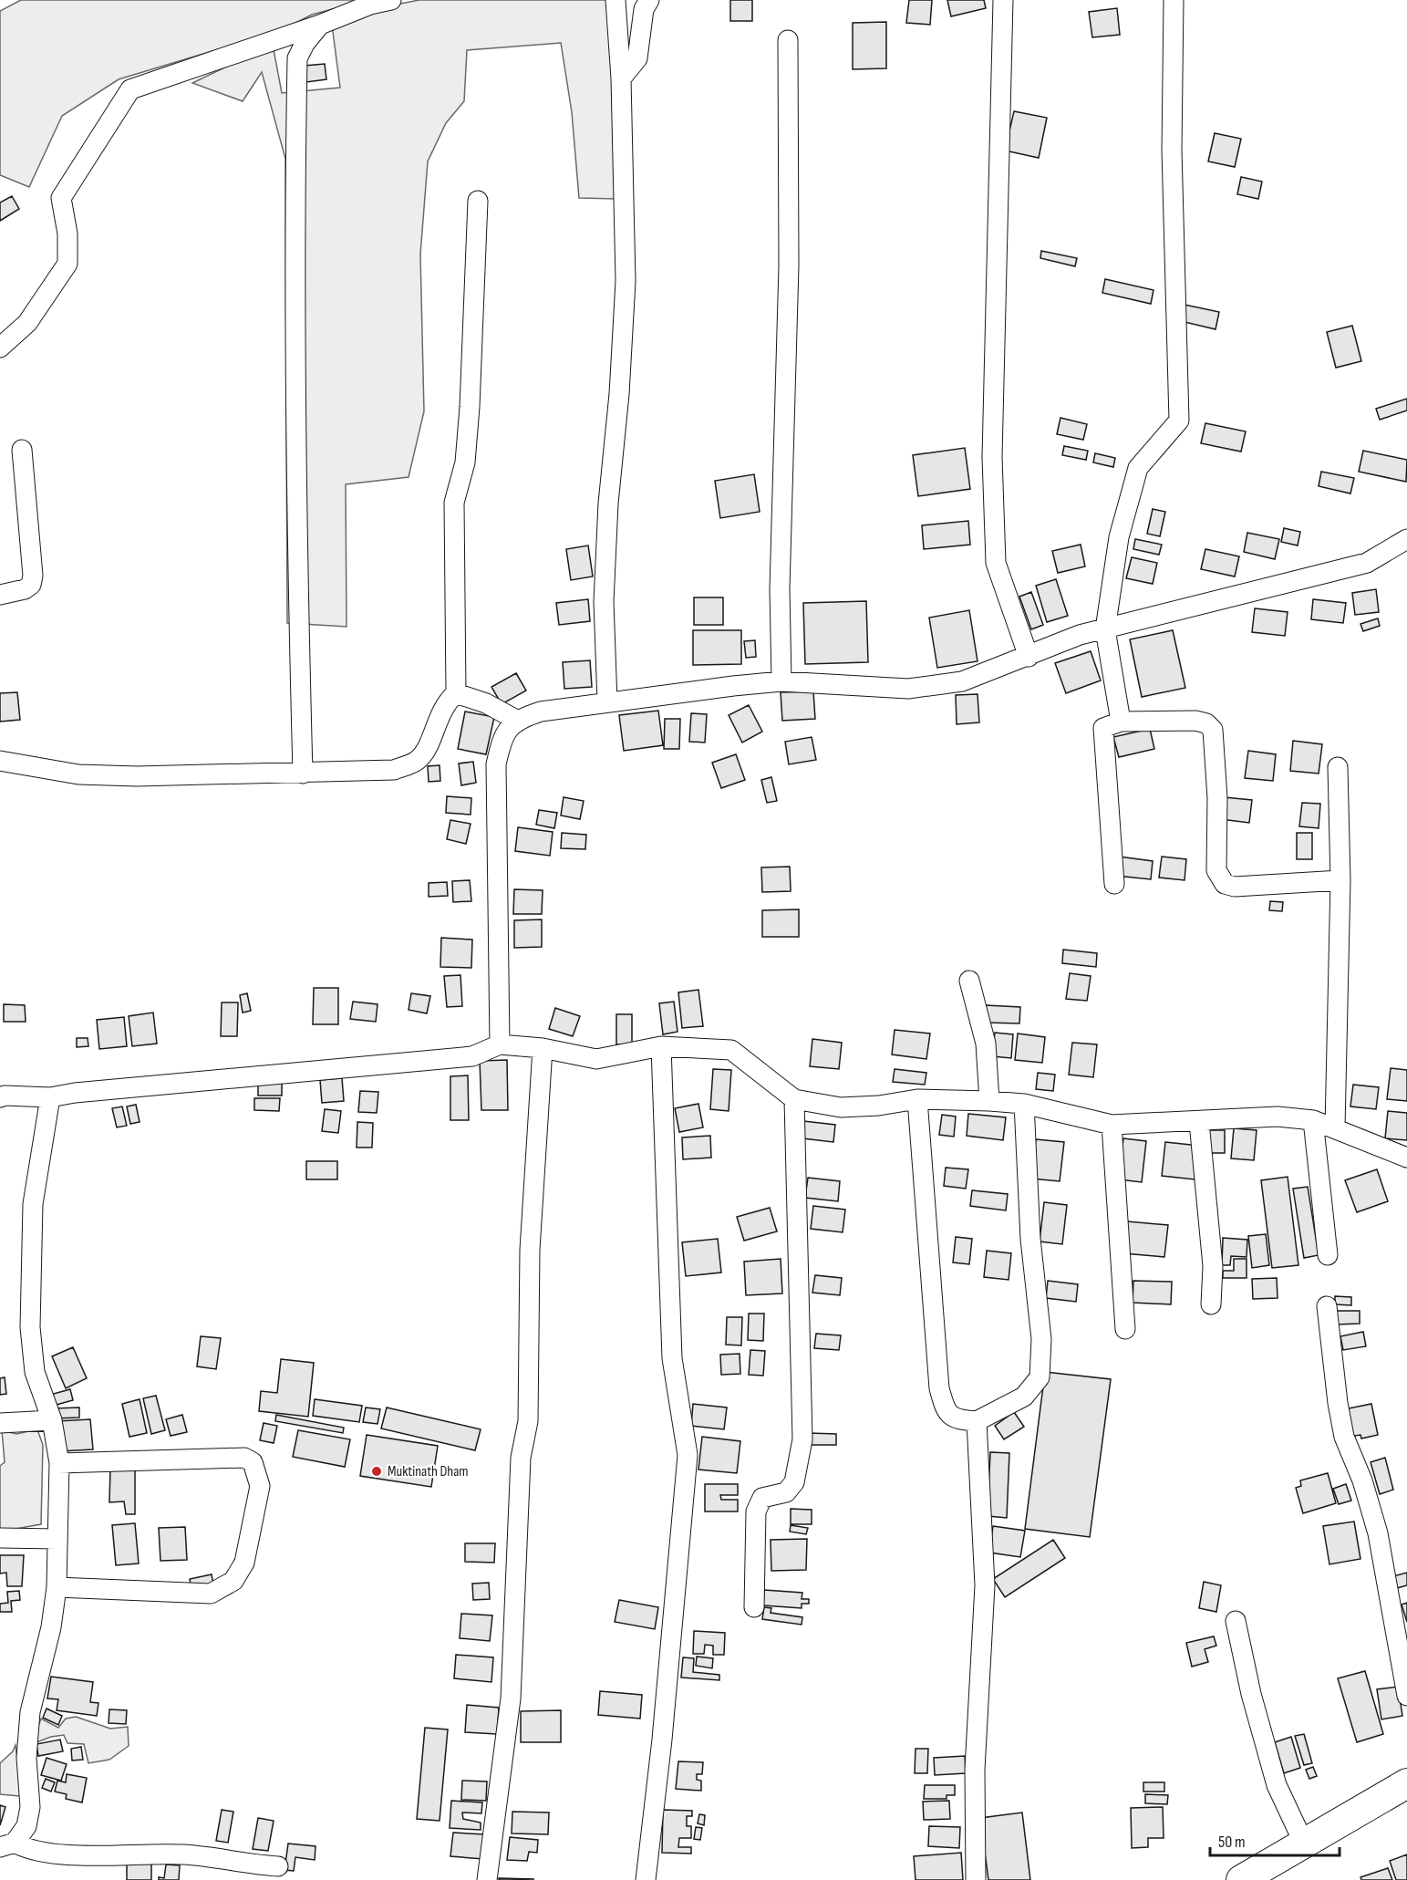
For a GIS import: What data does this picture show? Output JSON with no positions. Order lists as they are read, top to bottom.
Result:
{
  "places": ["Muktinath Dham"],
  "scale_bar": "50 m"
}
